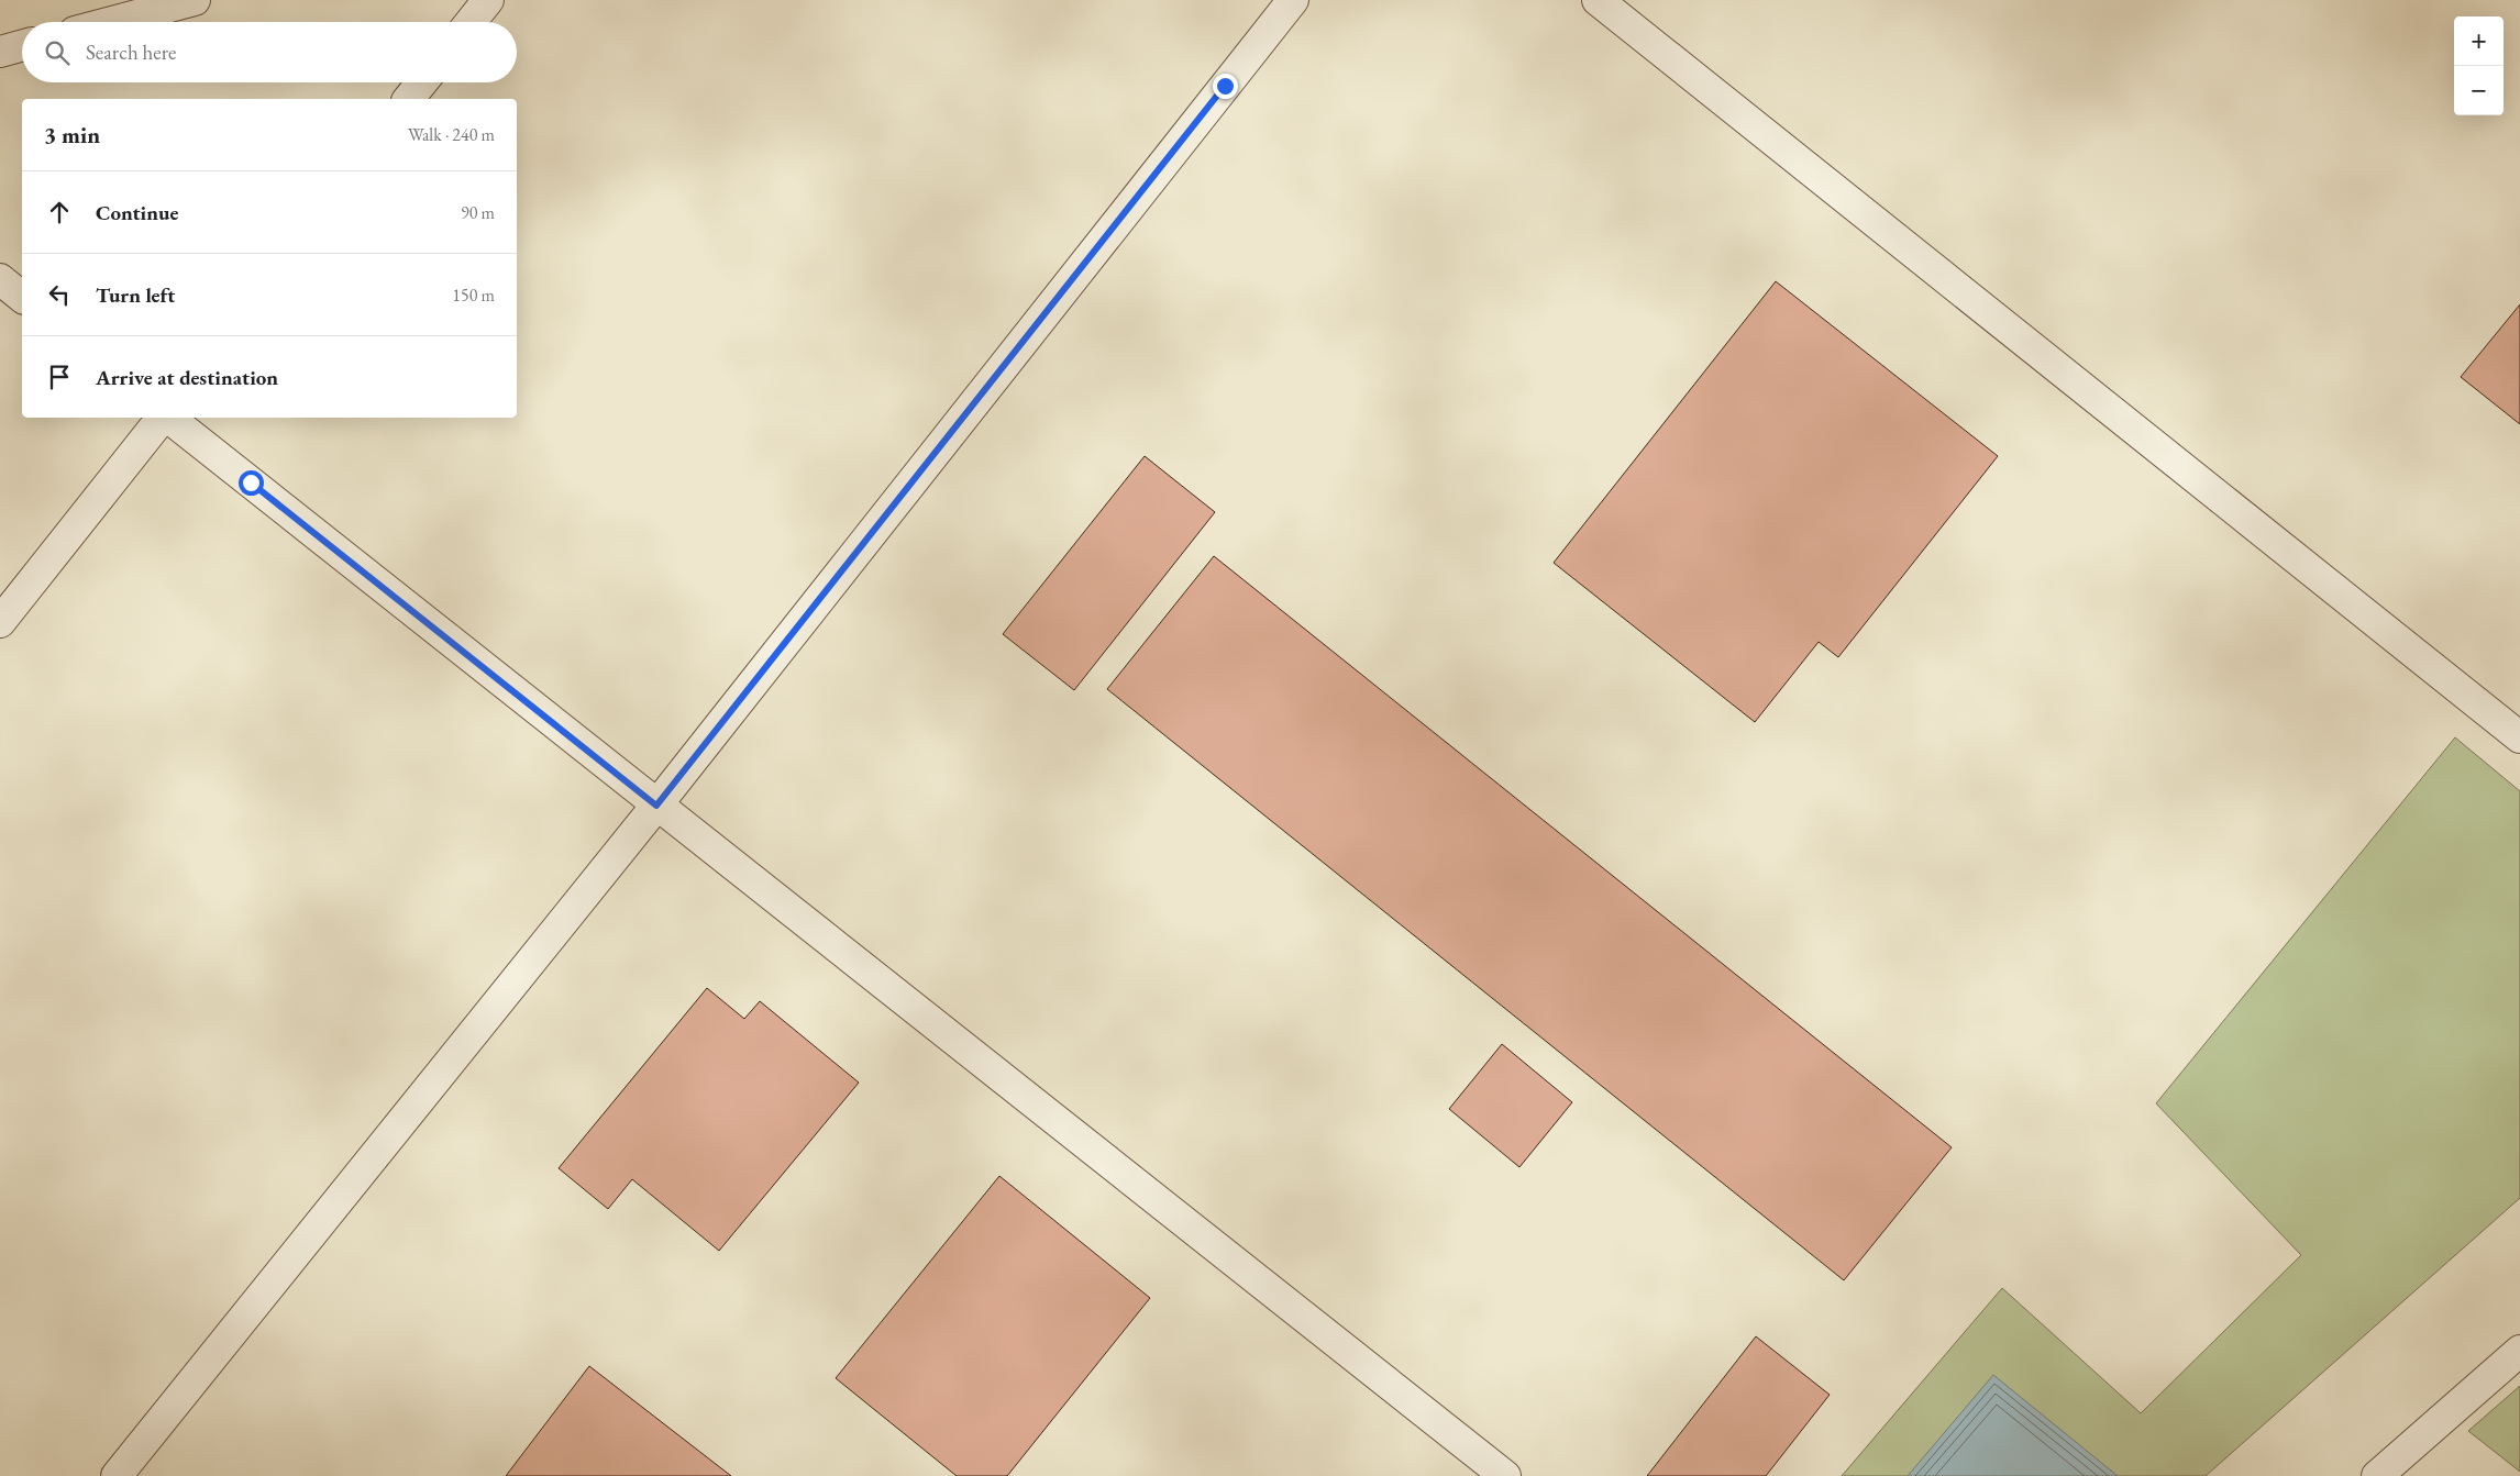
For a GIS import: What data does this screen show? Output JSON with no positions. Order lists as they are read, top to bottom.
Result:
{
  "page": {
    "map_buttons": ["+", "−"],
    "search": "Search here",
    "heading": ["3 min", "Walk · 240 m"],
    "list": [
      ["Continue", "90 m"],
      ["Turn left", "150 m"],
      "Arrive at destination"
    ]
  }
}
